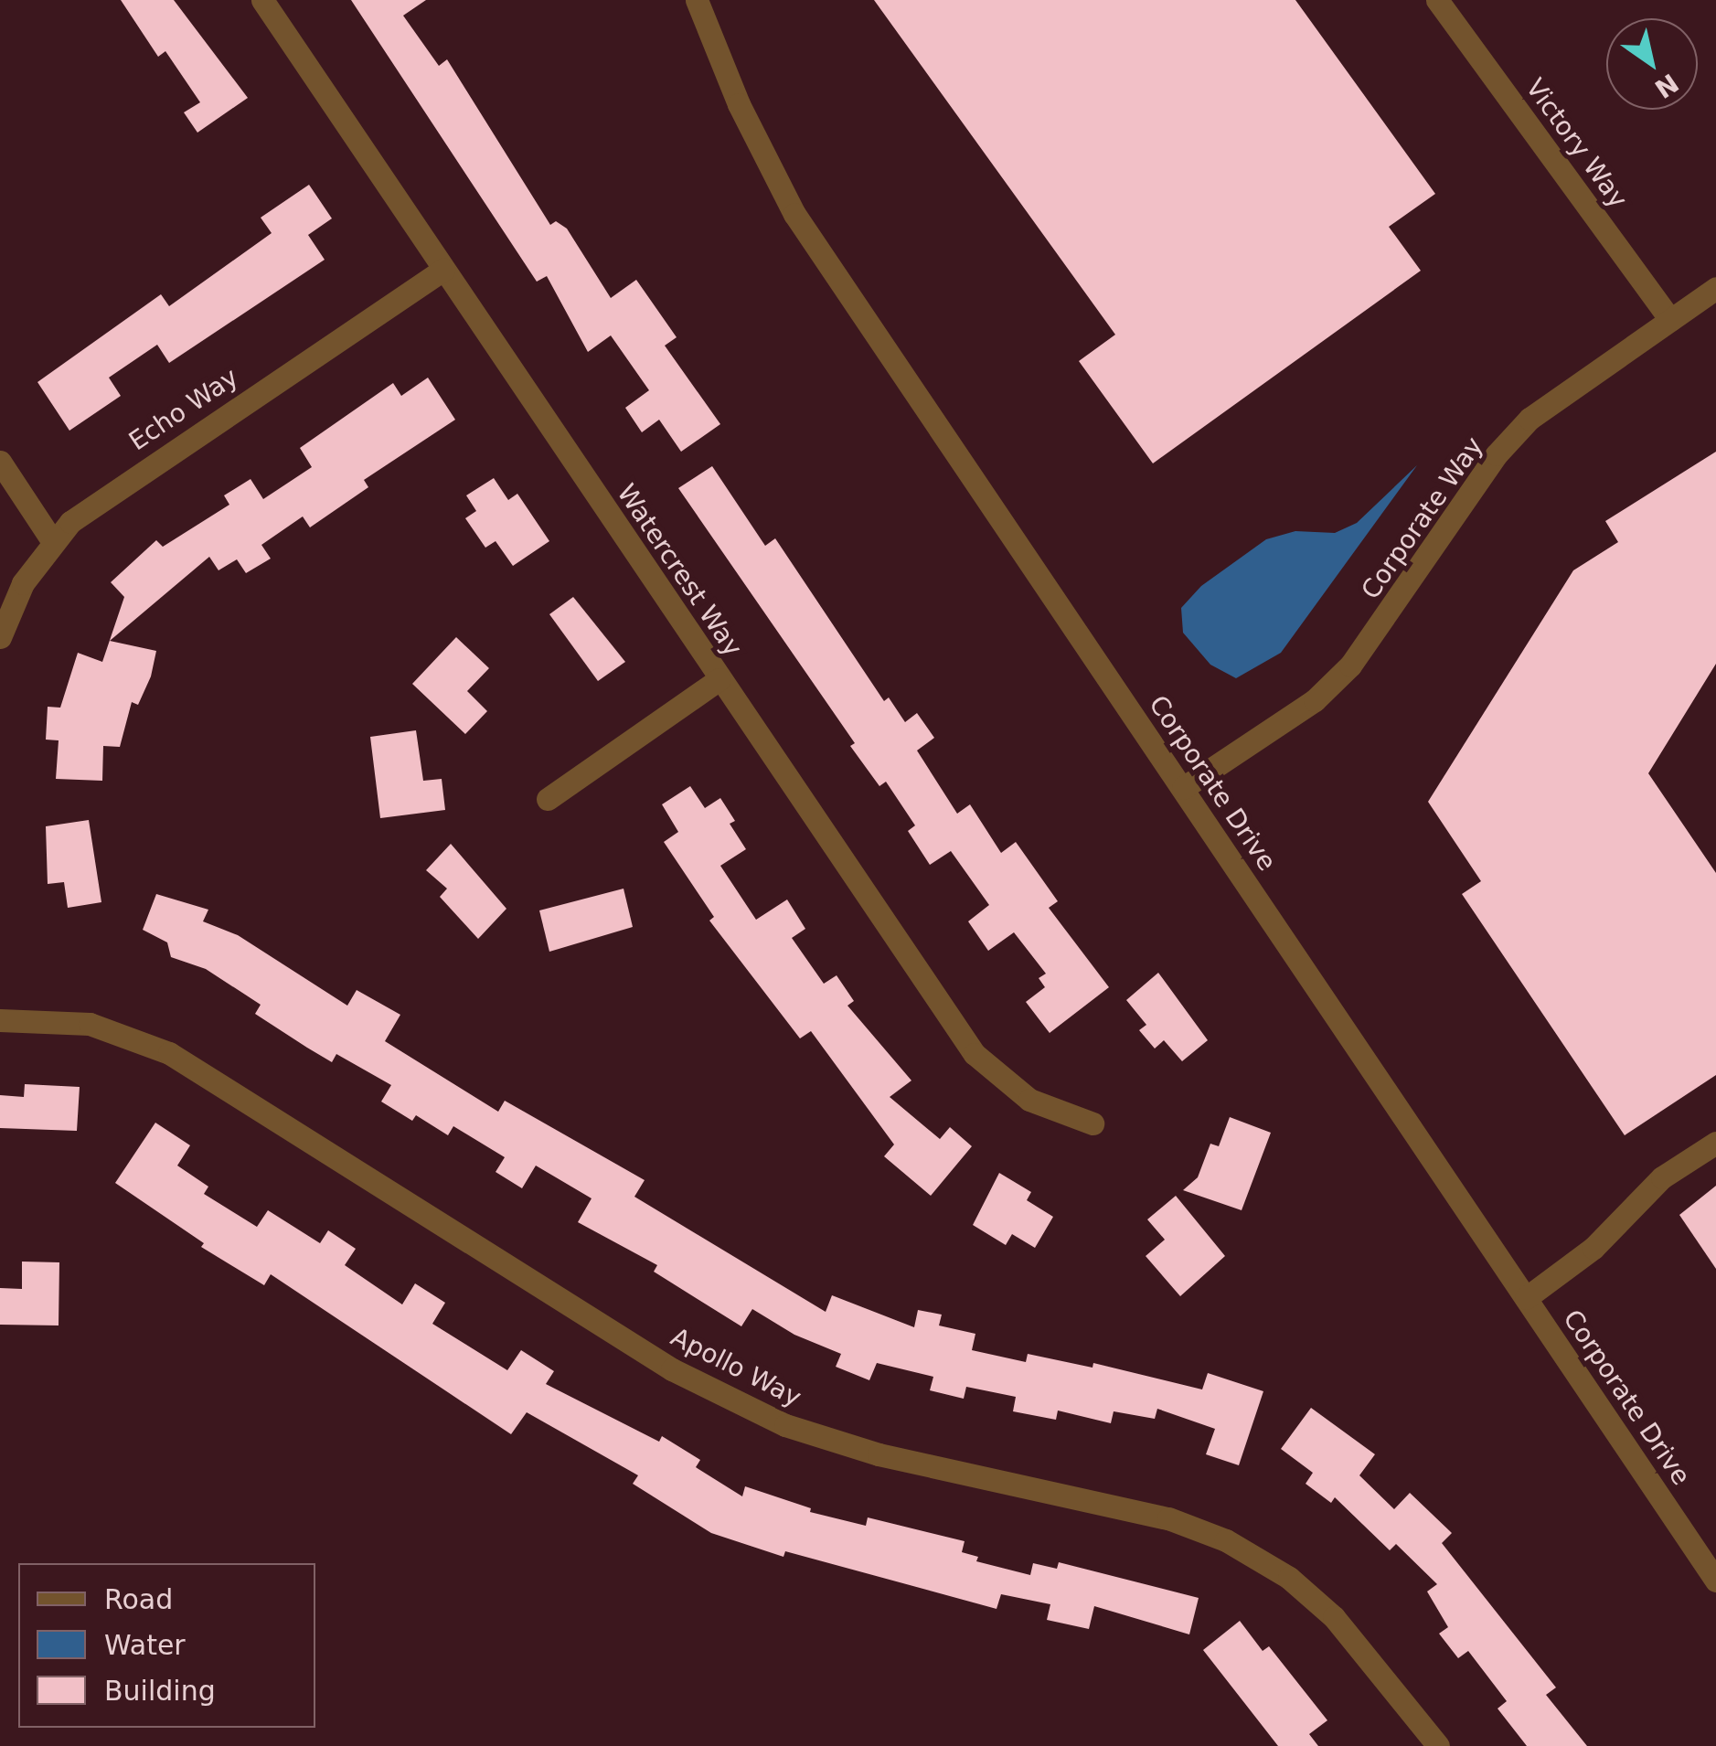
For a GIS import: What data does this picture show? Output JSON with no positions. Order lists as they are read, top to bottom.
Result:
{
  "streets": {
    "street": [
      "Victory Way",
      "Echo Way",
      "Corporate Way",
      "Watercrest Way",
      "Corporate Drive",
      "Apollo Way"
    ]
  },
  "crossings": [
    ["Victory Way", "Corporate Way"],
    ["Echo Way", "Watercrest Way"],
    ["Corporate Way", "Corporate Drive"]
  ],
  "legend": ["Road", "Water", "Building"],
  "north": "bottom right"
}
